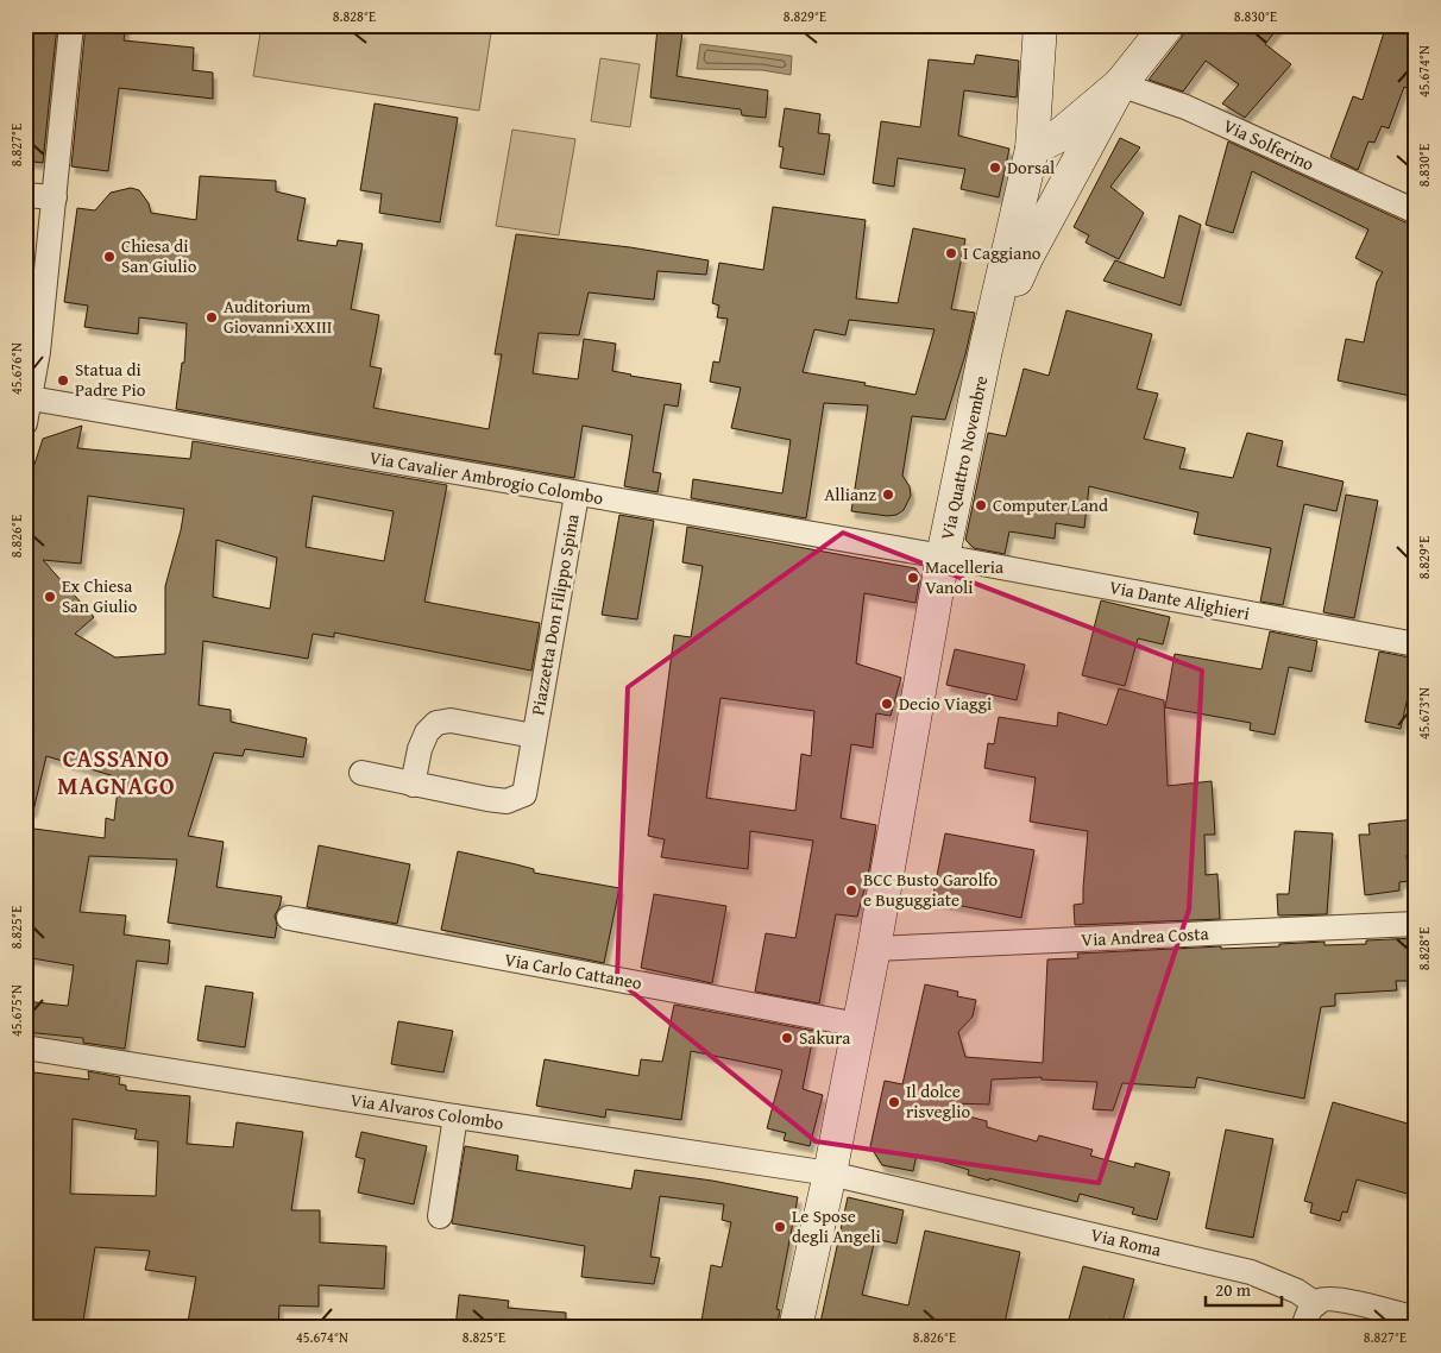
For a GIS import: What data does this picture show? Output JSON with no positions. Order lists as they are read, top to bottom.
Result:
{
  "streets": {
    "main road": ["Via Quattro Novembre"],
    "street": [
      "Via Solferino",
      "Via Cavalier Ambrogio Colombo",
      "Via Dante Alighieri",
      "Piazzetta Don Filippo Spina",
      "Via Andrea Costa",
      "Via Carlo Cattaneo",
      "Via Alvaros Colombo",
      "Via Roma"
    ]
  },
  "crossings": [
    ["Via Quattro Novembre", "Via Cavalier Ambrogio Colombo"],
    ["Via Quattro Novembre", "Via Dante Alighieri"],
    ["Via Quattro Novembre", "Via Andrea Costa"],
    ["Via Quattro Novembre", "Via Carlo Cattaneo"],
    ["Via Quattro Novembre", "Via Alvaros Colombo"],
    ["Via Quattro Novembre", "Via Roma"],
    ["Via Cavalier Ambrogio Colombo", "Via Dante Alighieri"],
    ["Via Cavalier Ambrogio Colombo", "Piazzetta Don Filippo Spina"],
    ["Via Alvaros Colombo", "Via Roma"]
  ],
  "districts": ["CASSANO MAGNAGO"],
  "places": [
    "Dorsal",
    "I Caggiano",
    "Chiesa di San Giulio",
    "Auditorium Giovanni XXIII",
    "Statua di Padre Pio",
    "Allianz",
    "Computer Land",
    "Macelleria Vanoli",
    "Ex Chiesa San Giulio",
    "Decio Viaggi",
    "BCC Busto Garolfo e Buguggiate",
    "Sakura",
    "Il dolce risveglio",
    "Le Spose degli Angeli"
  ],
  "scale_bar": "20 m",
  "coordinates": [
    "8.828°E",
    "8.829°E",
    "8.830°E",
    "45.674°N",
    "8.827°E",
    "45.676°N",
    "8.826°E",
    "45.673°N",
    "8.825°E",
    "45.675°N"
  ]
}
